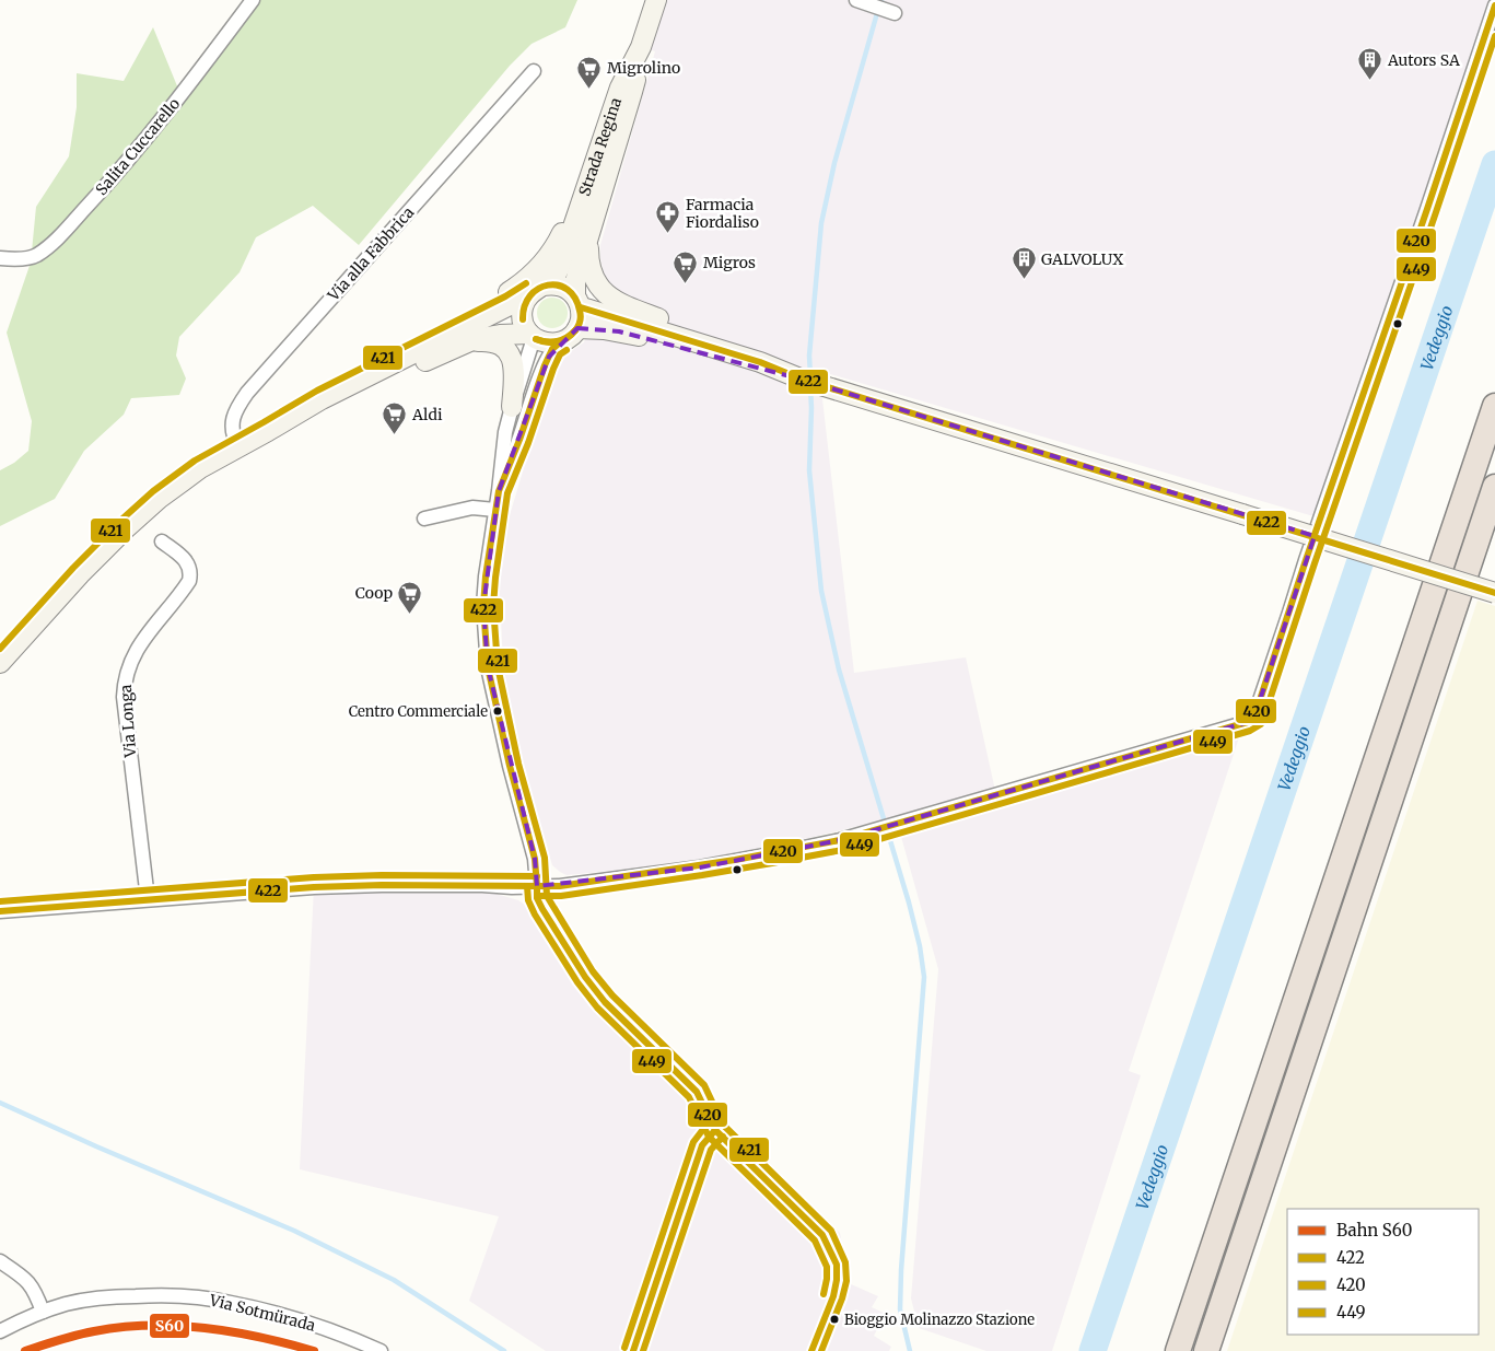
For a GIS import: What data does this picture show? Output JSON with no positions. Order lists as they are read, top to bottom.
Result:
{
  "streets": {
    "main road": ["Strada Regina"],
    "street": [
      "Salita Cuccarello",
      "Via alla Fabbrica",
      "Via Longa",
      "Via Sotmürada"
    ]
  },
  "crossings": [
    ["Strada Regina", "Via alla Fabbrica"]
  ],
  "water": ["Vedeggio"],
  "places": {
    "building": ["Autors SA", "GALVOLUX"],
    "supermarket": [
      "Migrolino",
      "Migros",
      "Aldi",
      "Coop"
    ],
    "pharmacy": ["Farmacia Fiordaliso"],
    "other": ["Centro Commerciale", "Bioggio Molinazzo Stazione"]
  },
  "lines": [
    "transit line 420",
    "transit line 449",
    "transit line 421",
    "transit line 422",
    "rail line S60"
  ],
  "legend": [
    "Bahn S60",
    "422",
    "420",
    "449"
  ]
}
